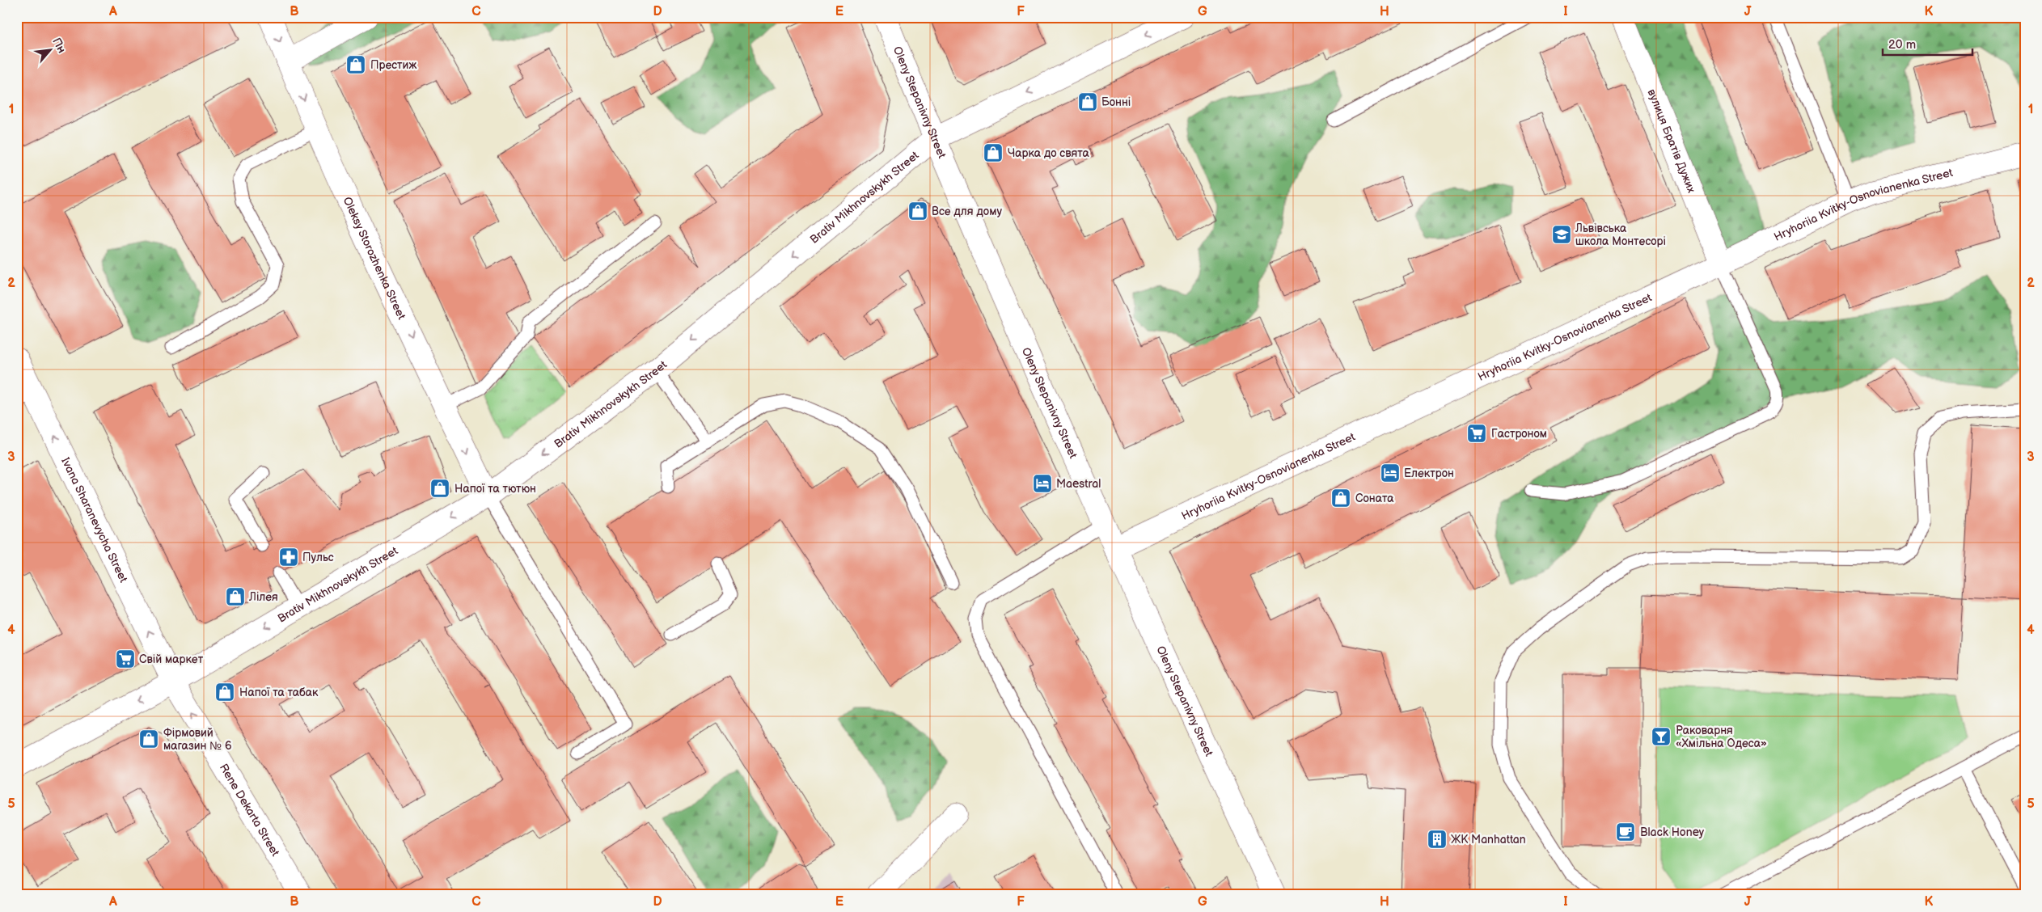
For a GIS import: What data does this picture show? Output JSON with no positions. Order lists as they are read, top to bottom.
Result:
{
  "streets": {
    "street": [
      "Oleny Stepanivny Street",
      "вулиця Братів Дужих",
      "Brativ Mikhnovskykh Street",
      "Hryhoriia Kvitky-Osnovianenka Street",
      "Oleksy Storozhenka Street",
      "Ivana Sharanevycha Street",
      "Rene Dekarta Street"
    ]
  },
  "crossings": [
    ["Oleny Stepanivny Street", "Brativ Mikhnovskykh Street"],
    ["Oleny Stepanivny Street", "Hryhoriia Kvitky-Osnovianenka Street"],
    ["вулиця Братів Дужих", "Hryhoriia Kvitky-Osnovianenka Street"],
    ["Brativ Mikhnovskykh Street", "Oleksy Storozhenka Street"],
    ["Brativ Mikhnovskykh Street", "Ivana Sharanevycha Street"],
    ["Brativ Mikhnovskykh Street", "Rene Dekarta Street"],
    ["Ivana Sharanevycha Street", "Rene Dekarta Street"]
  ],
  "one_way": [
    "Brativ Mikhnovskykh Street",
    "Oleksy Storozhenka Street",
    "Ivana Sharanevycha Street",
    "Rene Dekarta Street"
  ],
  "places": {
    "shop": [
      "Престиж",
      "Бонні",
      "Чарка до свята",
      "Все для дому",
      "Напої та тютюн",
      "Соната",
      "Лілея",
      "Напої та табак",
      "Фірмовий магазин № 6"
    ],
    "school or university": ["Львівська школа Монтесорі"],
    "supermarket": ["Гастроном", "Свій маркет"],
    "hotel": ["Електрон", "Maestral"],
    "pharmacy": ["Пульс"],
    "bar": ["Раковарня «Хмільна Одеса»"],
    "cafe": ["Black Honey"],
    "building": ["ЖК Manhattan"]
  },
  "scale_bar": "20 m",
  "north": "top right",
  "grid": {
    "columns": [
      "A",
      "B",
      "C",
      "D",
      "E",
      "F",
      "G",
      "H",
      "I",
      "J",
      "K"
    ],
    "rows": [
      "1",
      "2",
      "3",
      "4",
      "5"
    ]
  }
}
